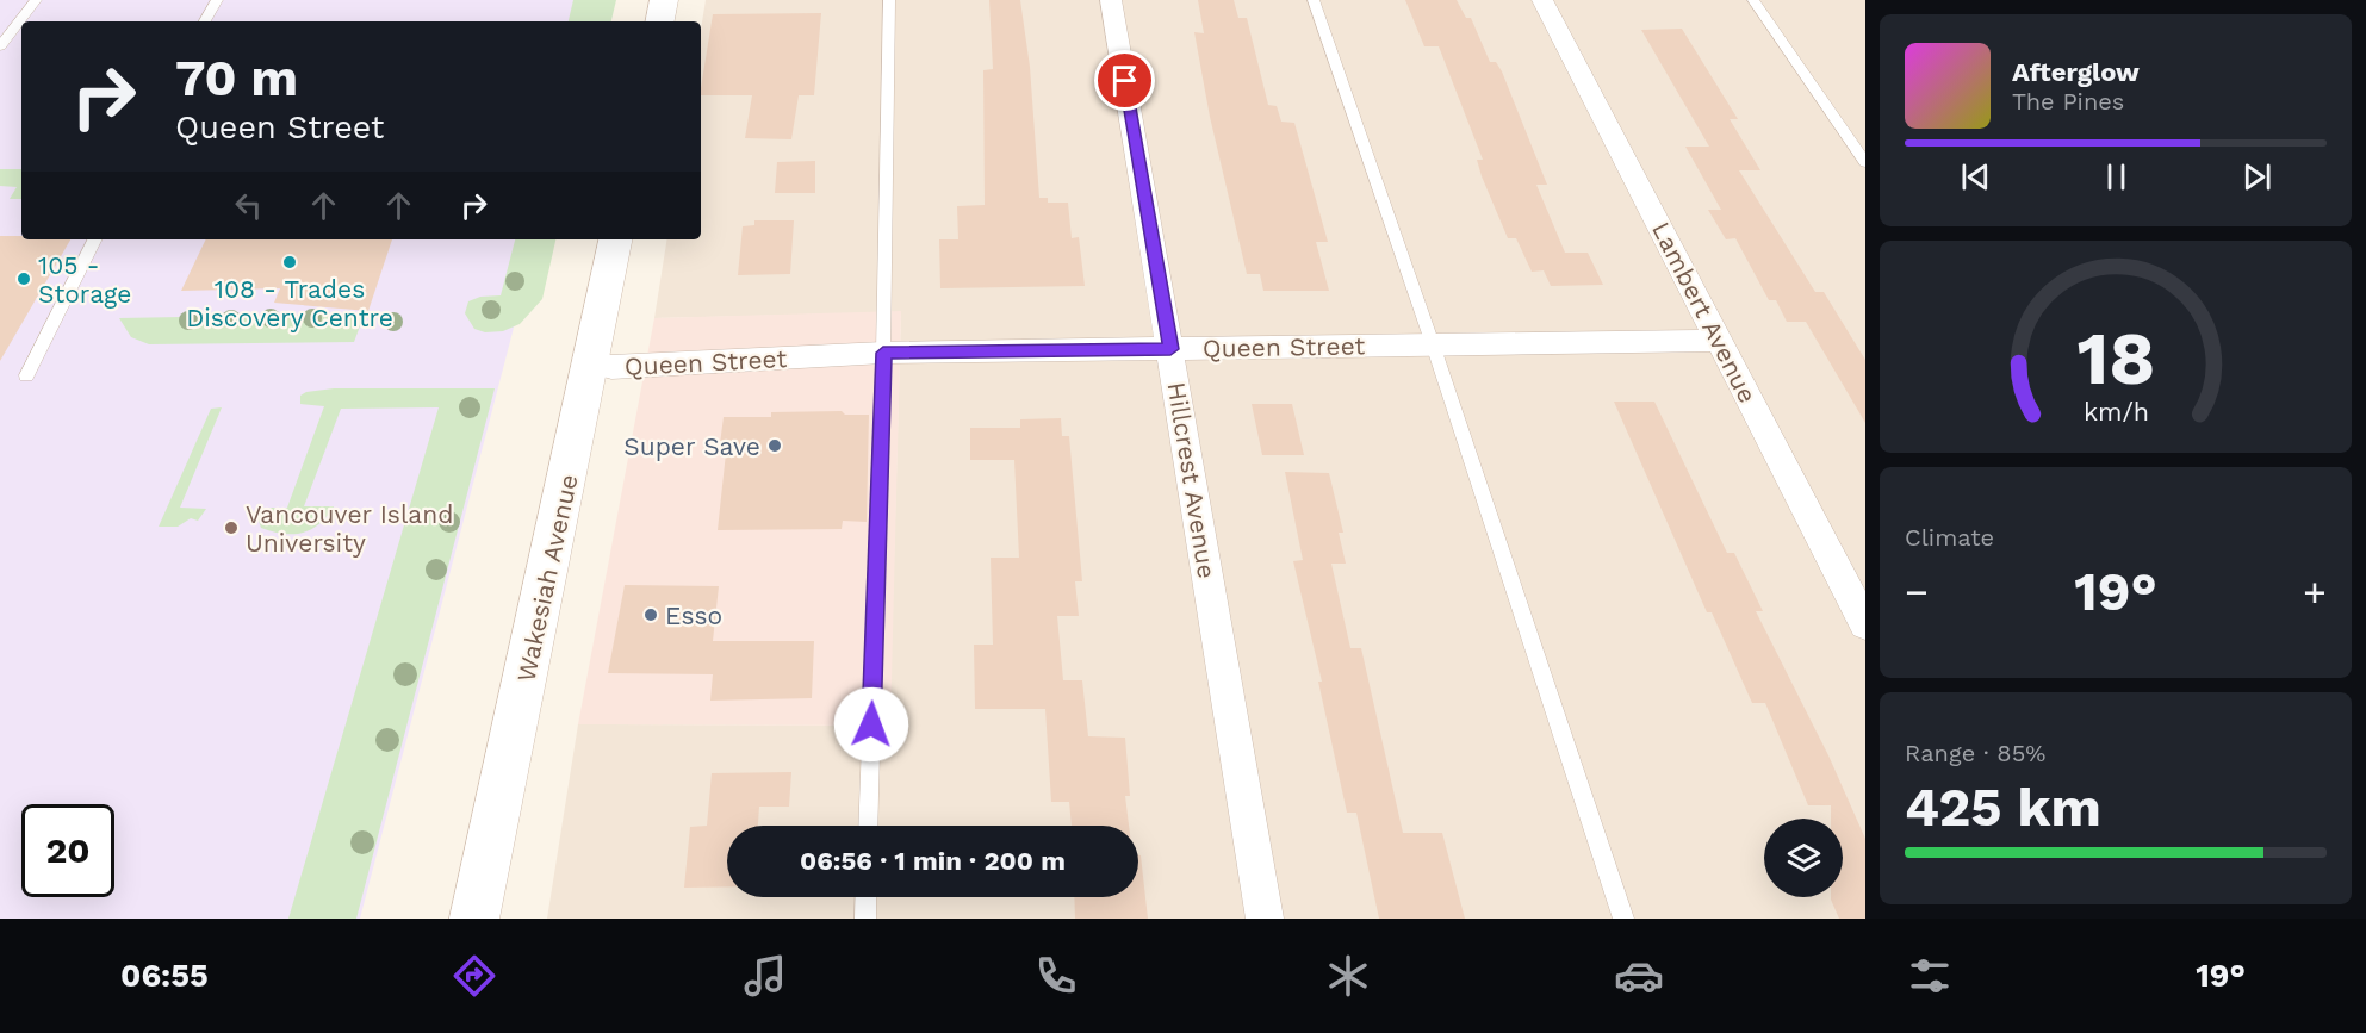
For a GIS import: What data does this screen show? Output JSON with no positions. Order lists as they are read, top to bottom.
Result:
{
  "streets": {
    "main road": ["Wakesiah Avenue"],
    "street": ["Lambert Avenue", "Queen Street", "Hillcrest Avenue"]
  },
  "crossings": [
    ["Lambert Avenue", "Queen Street"],
    ["Queen Street", "Hillcrest Avenue"],
    ["Queen Street", "Wakesiah Avenue"]
  ],
  "places": [
    "108 - Trades Discovery Centre",
    "105 - Storage",
    "Super Save",
    "Vancouver Island University",
    "Esso"
  ],
  "page": {
    "turn": ["70 m", "Queen Street"],
    "song": ["Afterglow", "The Pines"],
    "tile": [
      "Climate",
      ["Range · 85%", "425 km"]
    ],
    "heat": ["−", "19°", "+"],
    "limit": "20",
    "trip": "06:56 · 1 min · 200 m",
    "tabs": ["06:55", "19°"],
    "gauge": ["18", "km/h"]
  }
}
